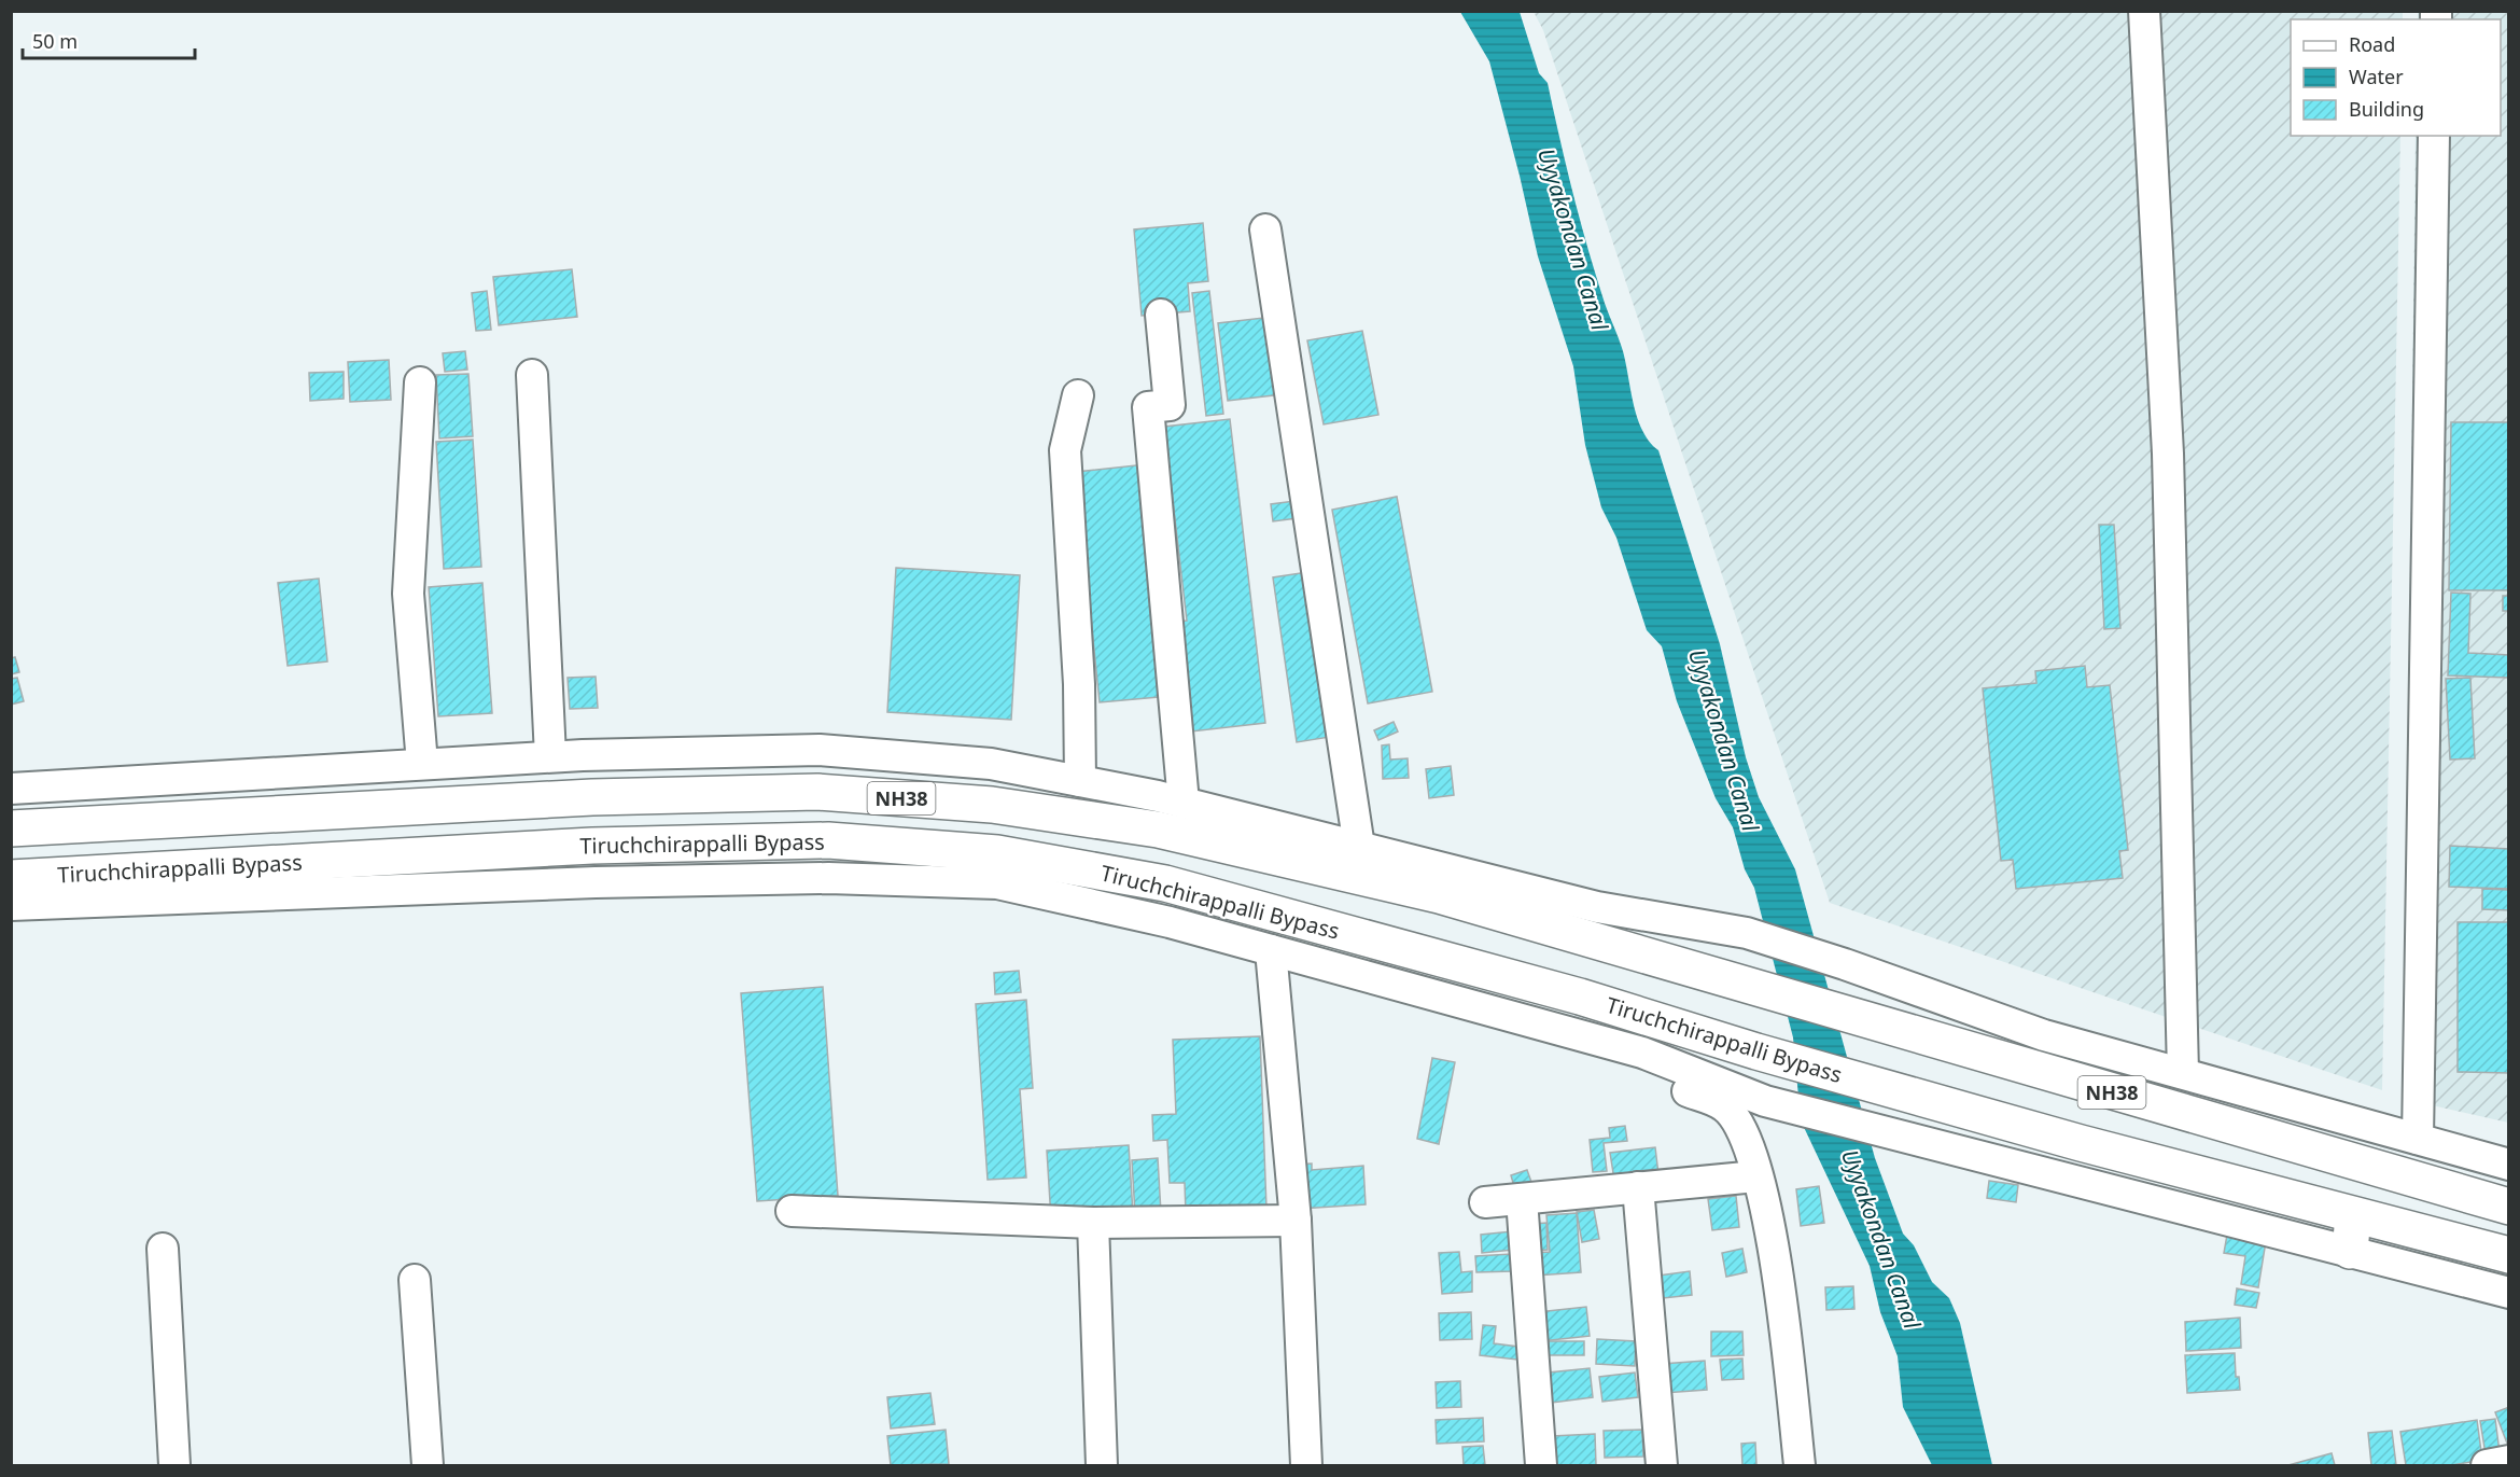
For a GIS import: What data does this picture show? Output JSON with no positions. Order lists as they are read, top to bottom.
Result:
{
  "streets": {
    "highway": ["NH38", "Tiruchchirappalli Bypass"]
  },
  "crossings": [
    ["NH38", "Tiruchchirappalli Bypass"]
  ],
  "water": ["Uyyakondan Canal"],
  "legend": ["Road", "Water", "Building"],
  "scale_bar": "50 m"
}
